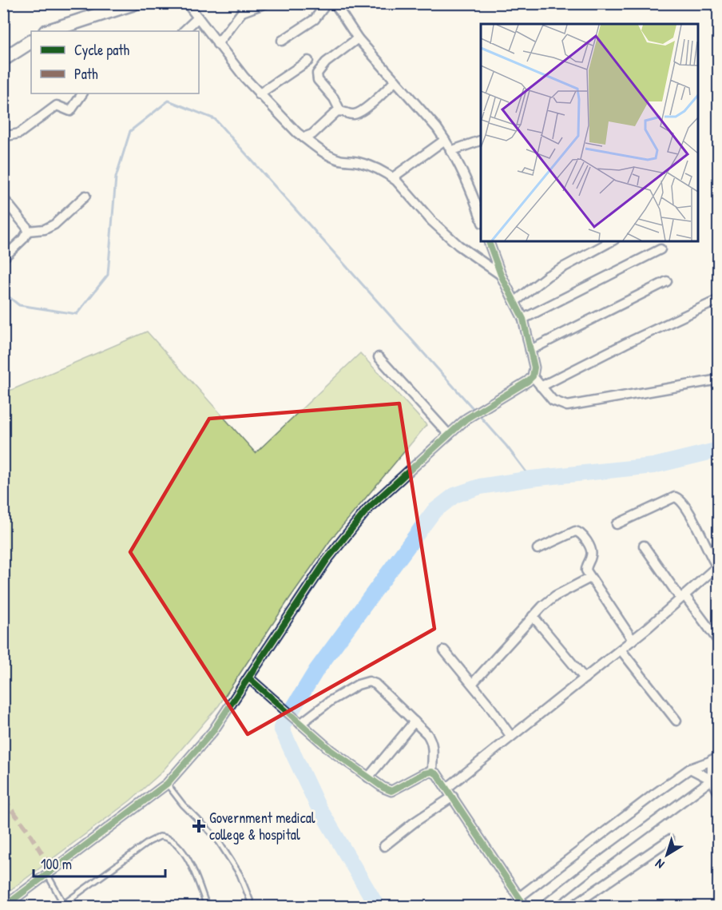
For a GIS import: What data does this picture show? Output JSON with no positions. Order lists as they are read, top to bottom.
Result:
{
  "places": {
    "health": ["Government medical college & hospital"]
  },
  "legend": ["Cycle path", "Path"],
  "scale_bar": "100 m",
  "north": "bottom left"
}
